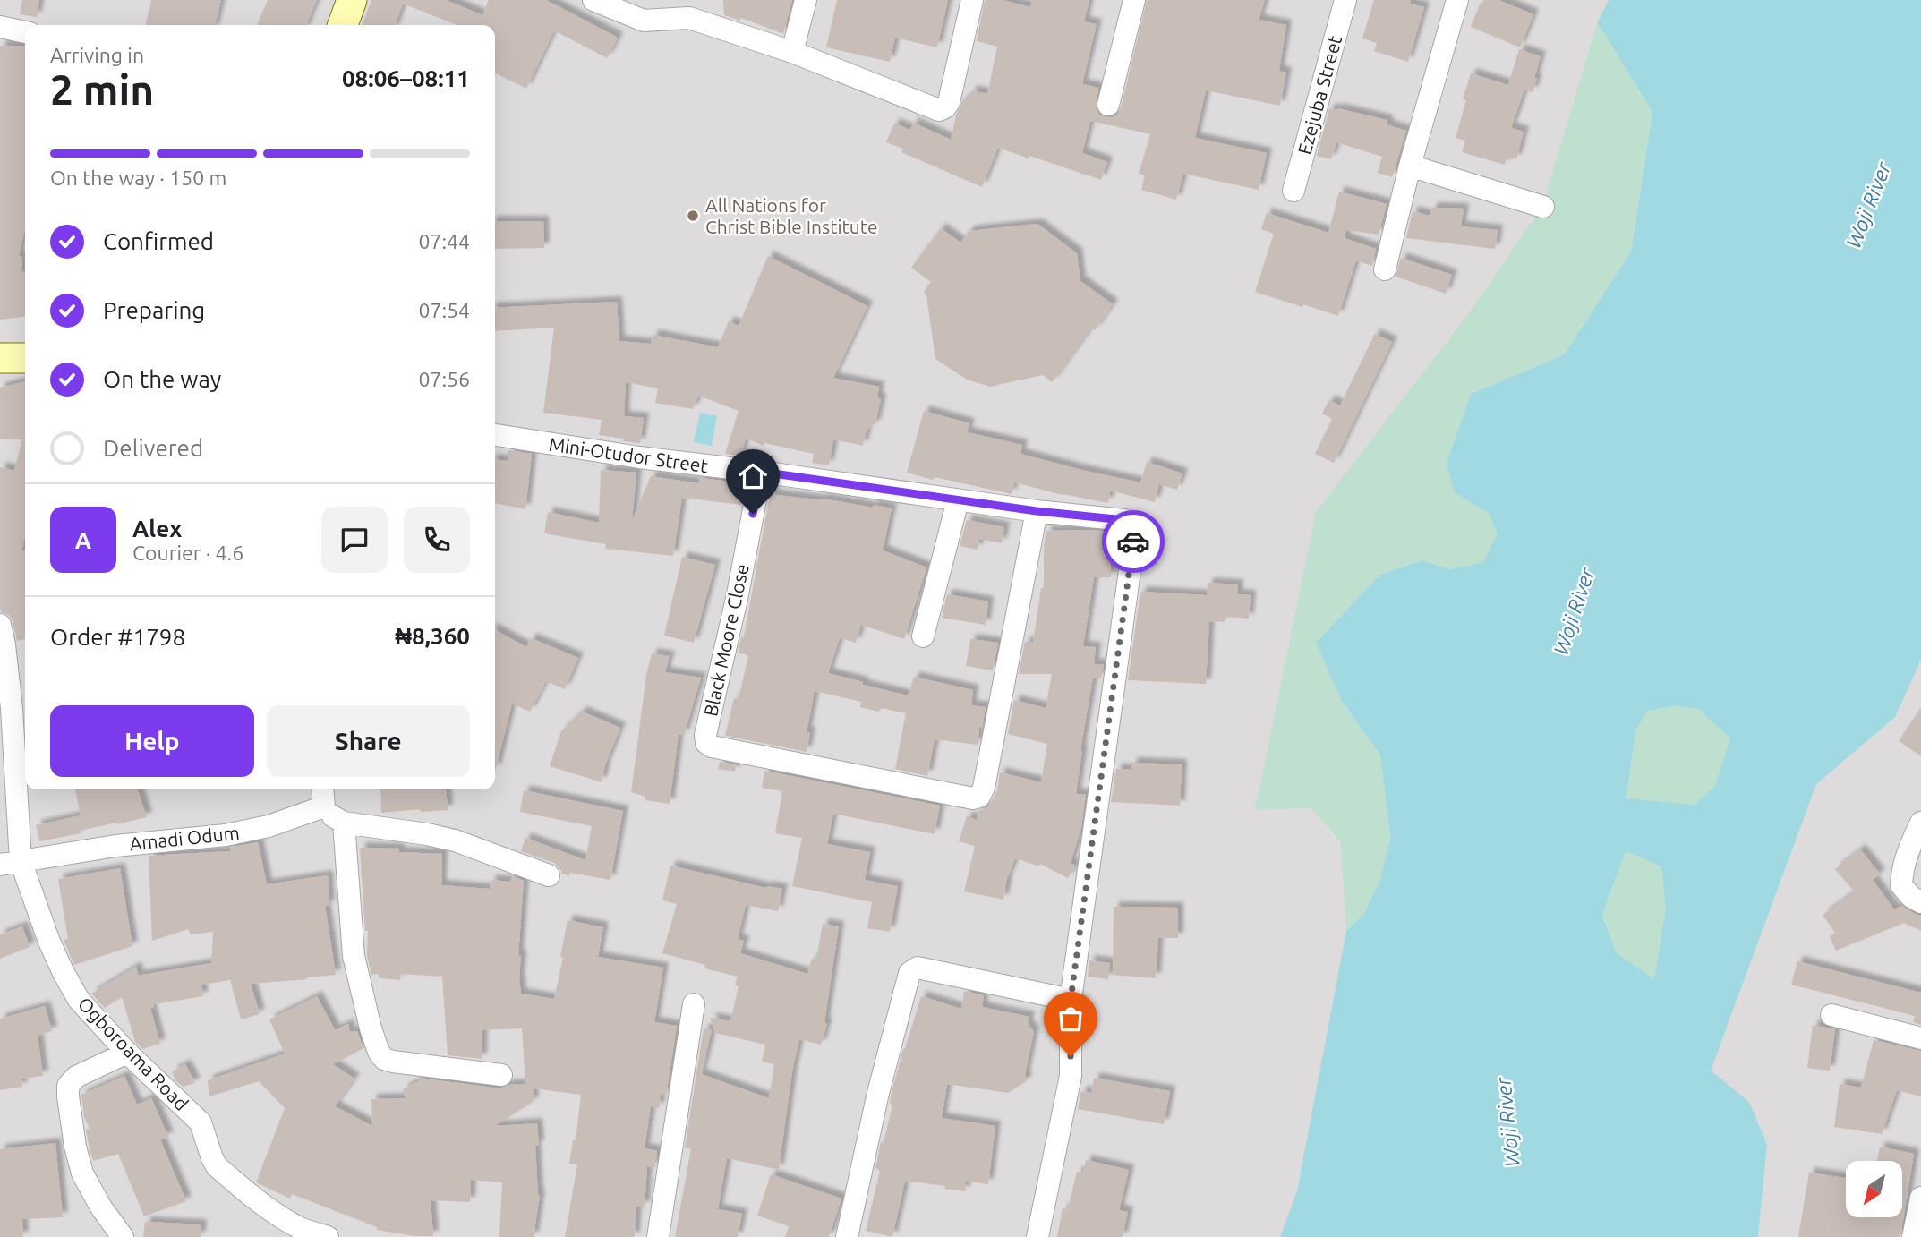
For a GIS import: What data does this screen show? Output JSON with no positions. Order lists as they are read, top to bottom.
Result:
{
  "streets": {
    "street": [
      "Ezejuba Street",
      "Mini-Otudor Street",
      "Black Moore Close",
      "Amadi Odum",
      "Ogboroama Road"
    ]
  },
  "crossings": [
    ["Mini-Otudor Street", "Black Moore Close"],
    ["Amadi Odum", "Ogboroama Road"]
  ],
  "water": ["Woji River"],
  "places": ["All Nations for Christ Bible Institute"],
  "north": "bottom left",
  "page": {
    "heading": ["2 min", "Arriving in", "08:06–08:11"],
    "panel": [
      "Alex",
      "Courier · 4.6",
      "Order #1798",
      "₦8,360"
    ],
    "bar": "On the way · 150 m",
    "list": [
      ["Confirmed", "07:44"],
      ["Preparing", "07:54"],
      ["On the way", "07:56"],
      "Delivered"
    ],
    "round": "A",
    "buttons": ["Help", "Share"]
  }
}
